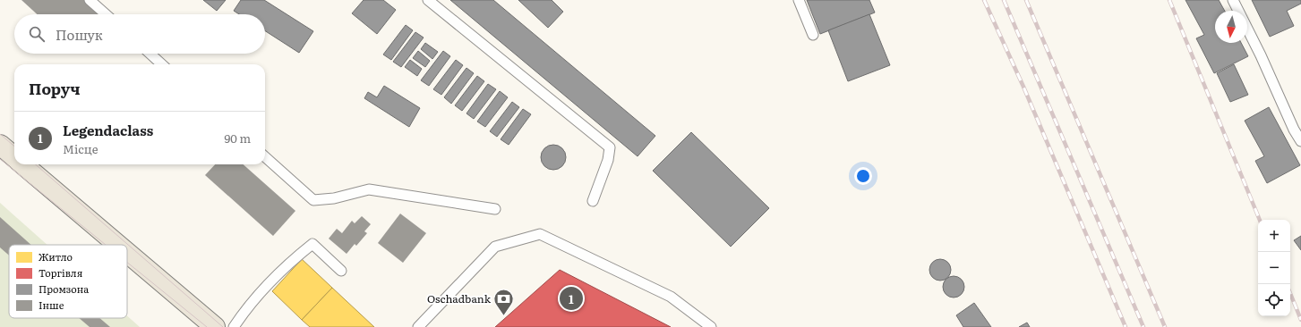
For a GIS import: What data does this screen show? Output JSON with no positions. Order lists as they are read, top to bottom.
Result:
{
  "places": {
    "bank": ["Oschadbank"]
  },
  "legend": [
    "Житло",
    "Торгівля",
    "Промзона",
    "Інше"
  ],
  "north": "bottom",
  "page": {
    "search": "Пошук",
    "heading": "Поруч",
    "list": [
      {
        "mark": "1",
        "name": "Legendaclass",
        "note": "Місце",
        "value": "90 m"
      }
    ],
    "map_buttons": ["+", "−"],
    "pins": "1"
  }
}
